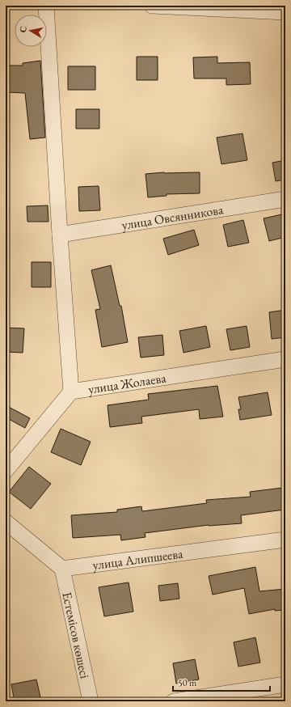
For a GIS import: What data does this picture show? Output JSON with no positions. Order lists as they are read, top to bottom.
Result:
{
  "streets": {
    "street": [
      "улица Овсянникова",
      "улица Жолаева",
      "улица Алипшеева",
      "Естемісов көшесі"
    ]
  },
  "crossings": [
    ["улица Алипшеева", "Естемісов көшесі"]
  ],
  "scale_bar": "50 m",
  "north": "left"
}
